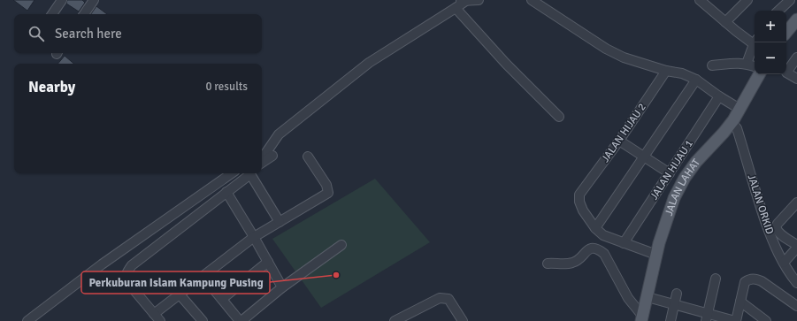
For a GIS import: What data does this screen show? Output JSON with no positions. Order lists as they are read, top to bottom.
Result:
{
  "streets": {
    "main road": ["JALAN LAHAT"],
    "street": ["JALAN HIJAU 2", "JALAN HIJAU 1", "JALAN ORKID"]
  },
  "crossings": [
    ["JALAN LAHAT", "JALAN ORKID"]
  ],
  "places": ["Perkuburan Islam Kampung Pusing"],
  "page": {
    "map_buttons": ["+", "−"],
    "search": "Search here",
    "heading": ["Nearby", "0 results"]
  }
}
